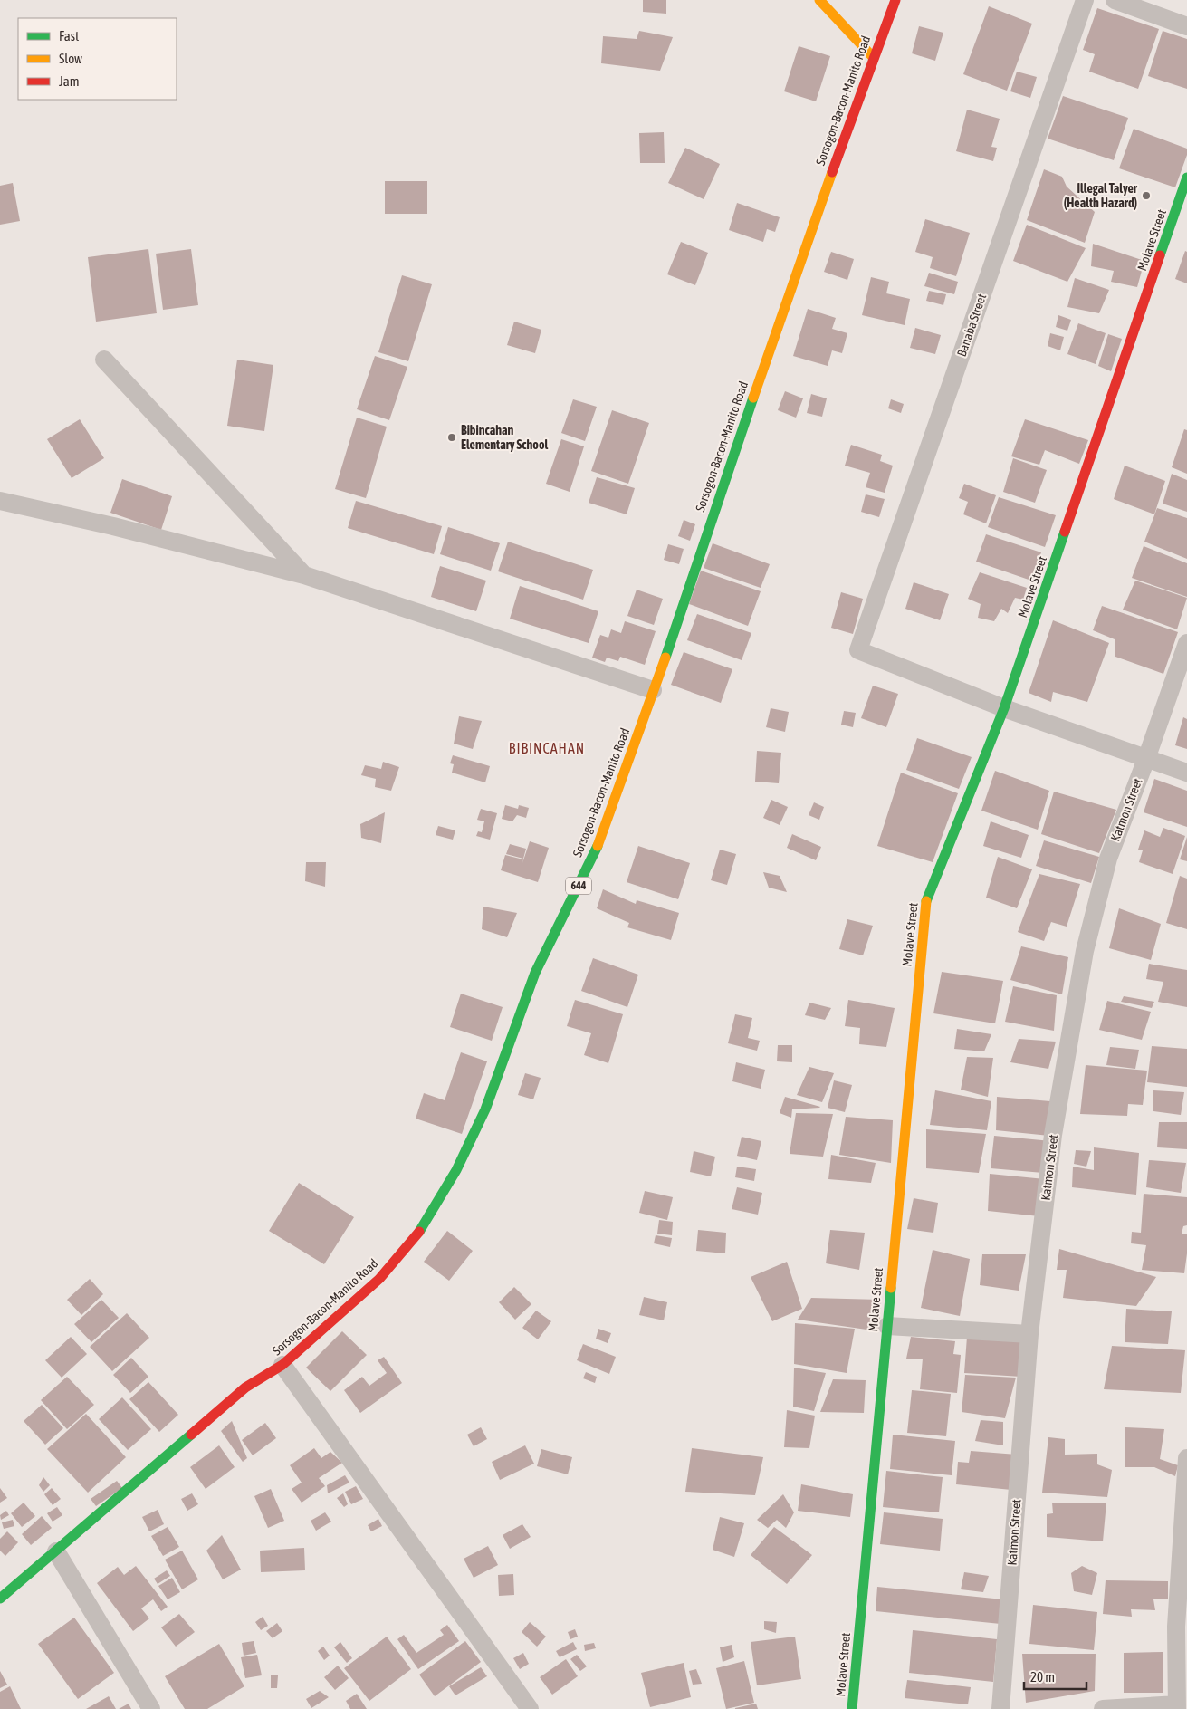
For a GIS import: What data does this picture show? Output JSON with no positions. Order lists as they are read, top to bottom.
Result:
{
  "streets": {
    "main road": ["Sorsogon-Bacon-Manito Road", "Molave Street", "644"],
    "street": ["Banaba Street", "Katmon Street"]
  },
  "crossings": [
    ["Molave Street", "Banaba Street"]
  ],
  "districts": ["BIBINCAHAN"],
  "places": ["Illegal Talyer (Health Hazard)", "Bibincahan Elementary School"],
  "legend": ["Fast", "Slow", "Jam"],
  "scale_bar": "20 m"
}
